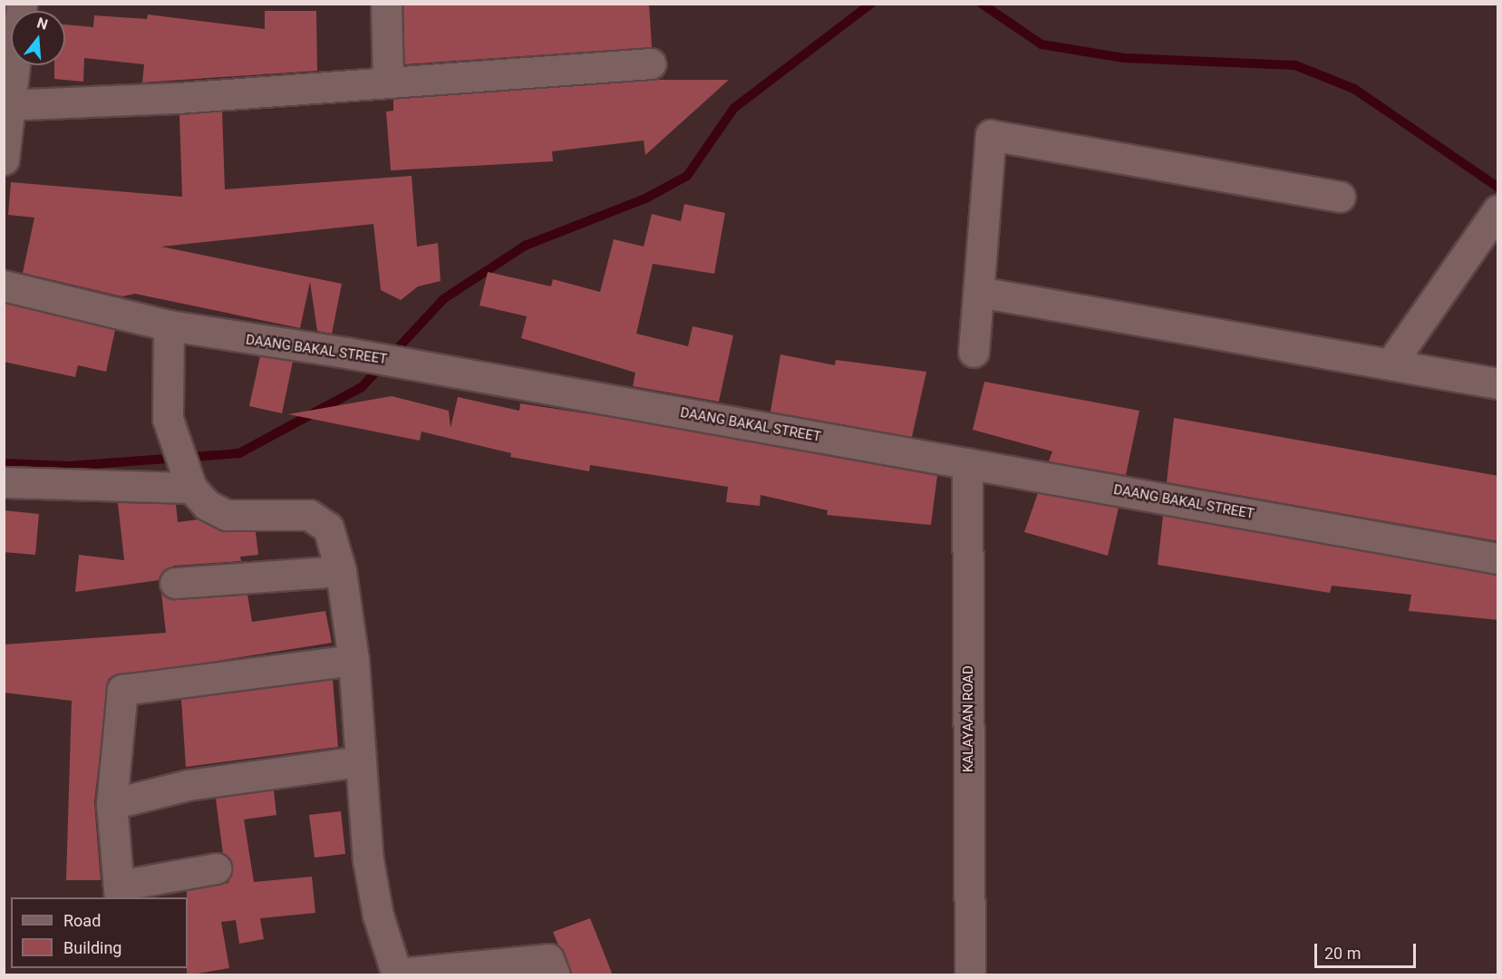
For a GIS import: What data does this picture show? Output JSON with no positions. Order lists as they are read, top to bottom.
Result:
{
  "streets": {
    "street": ["DAANG BAKAL STREET", "KALAYAAN ROAD"]
  },
  "crossings": [
    ["DAANG BAKAL STREET", "KALAYAAN ROAD"]
  ],
  "legend": ["Road", "Building"],
  "scale_bar": "20 m",
  "north": "top"
}
